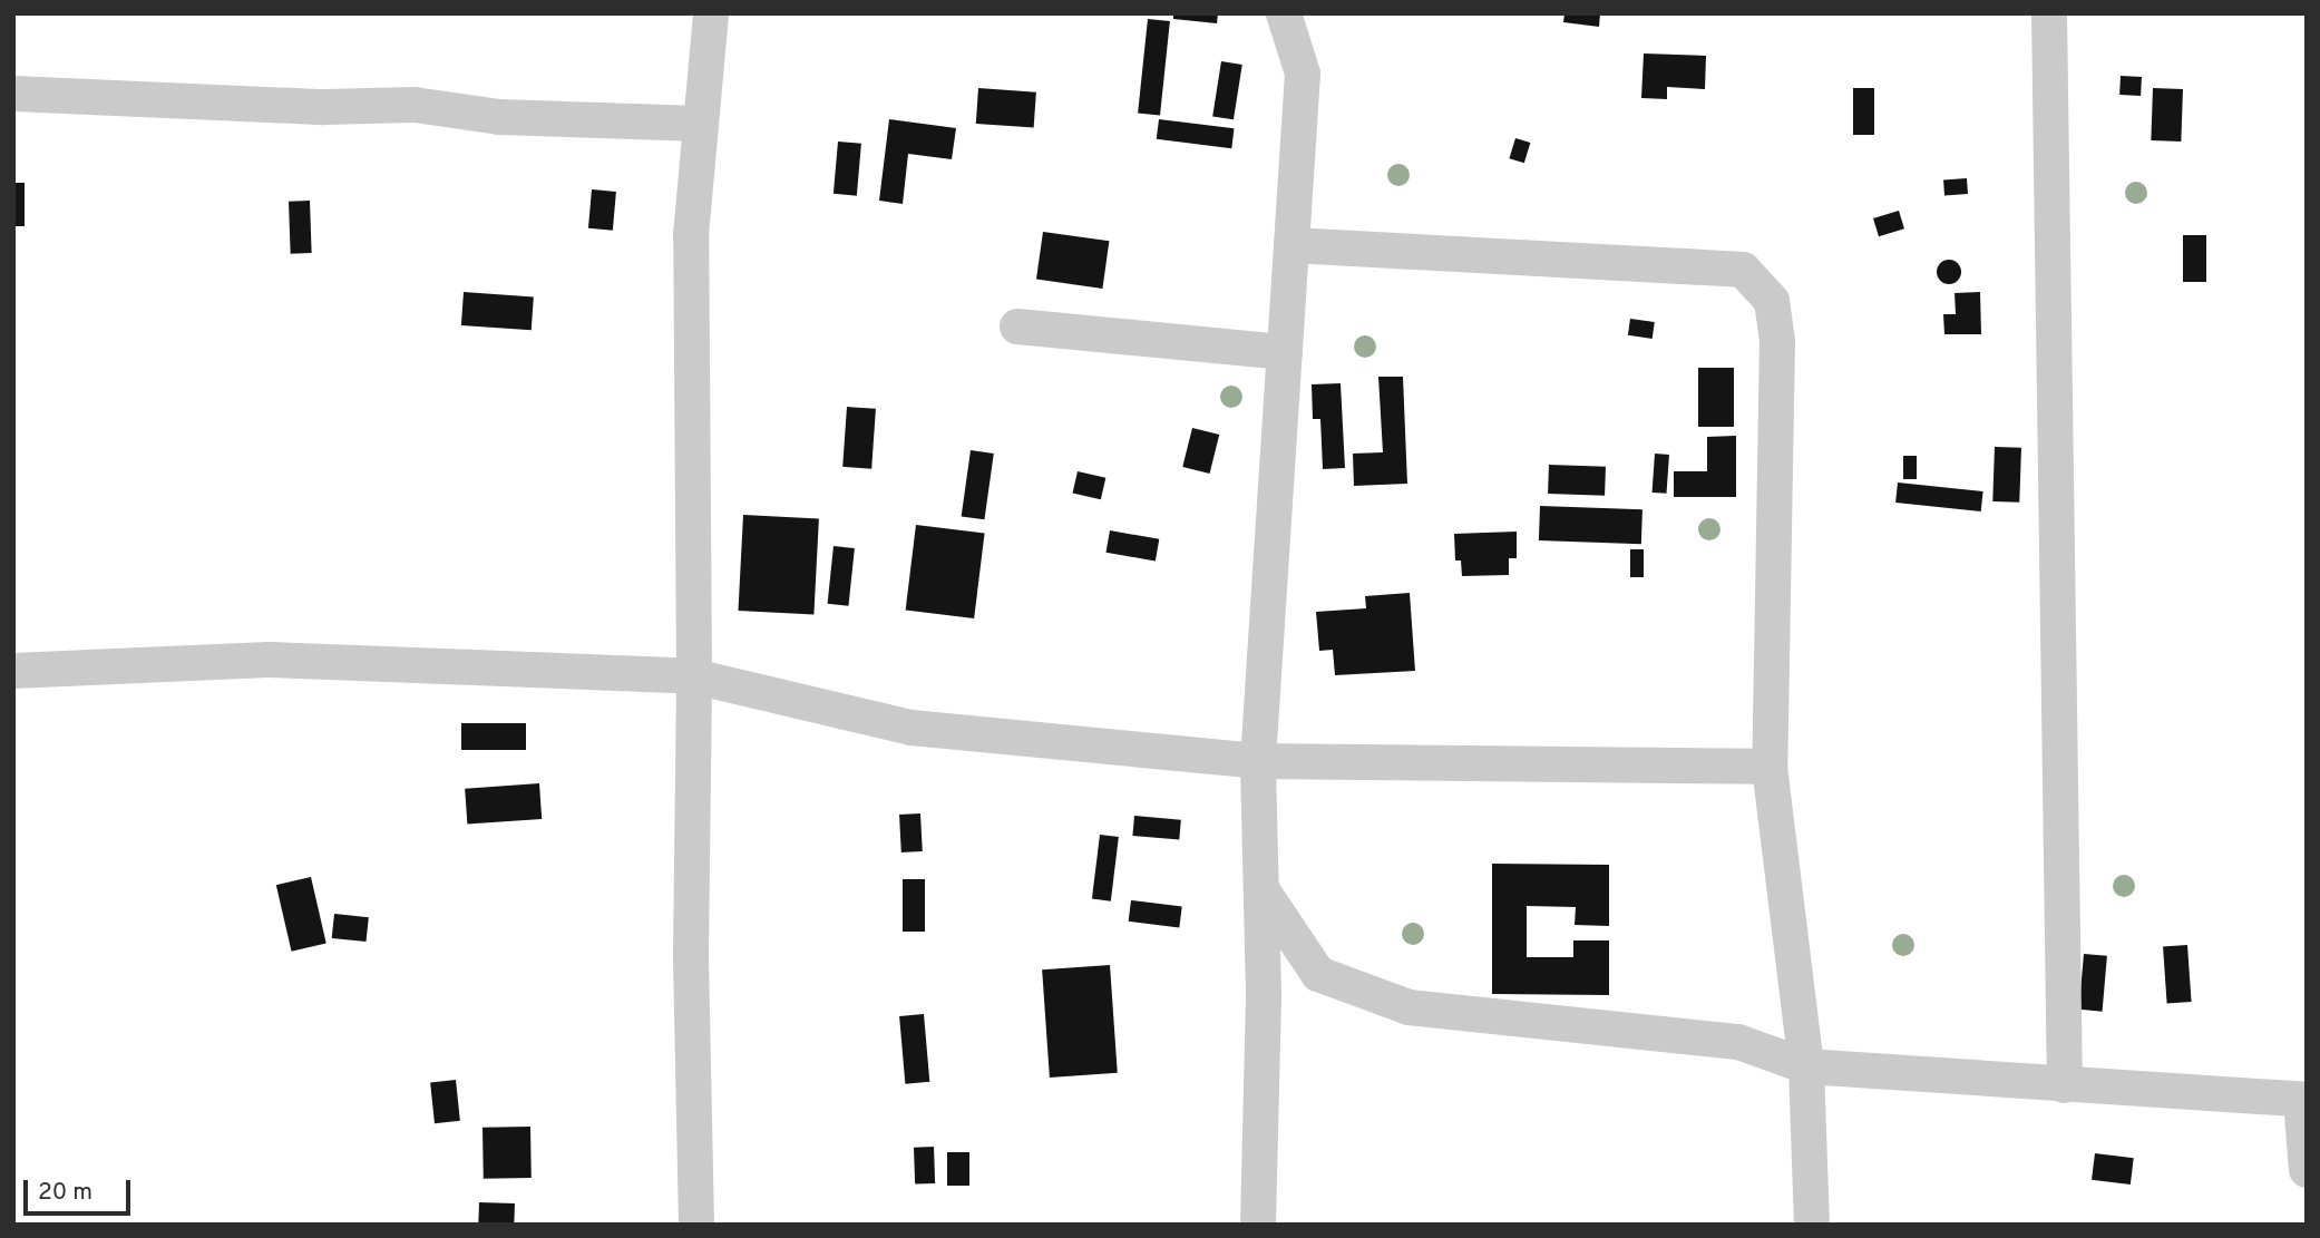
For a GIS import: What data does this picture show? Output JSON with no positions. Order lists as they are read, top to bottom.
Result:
{
  "scale_bar": "20 m"
}
